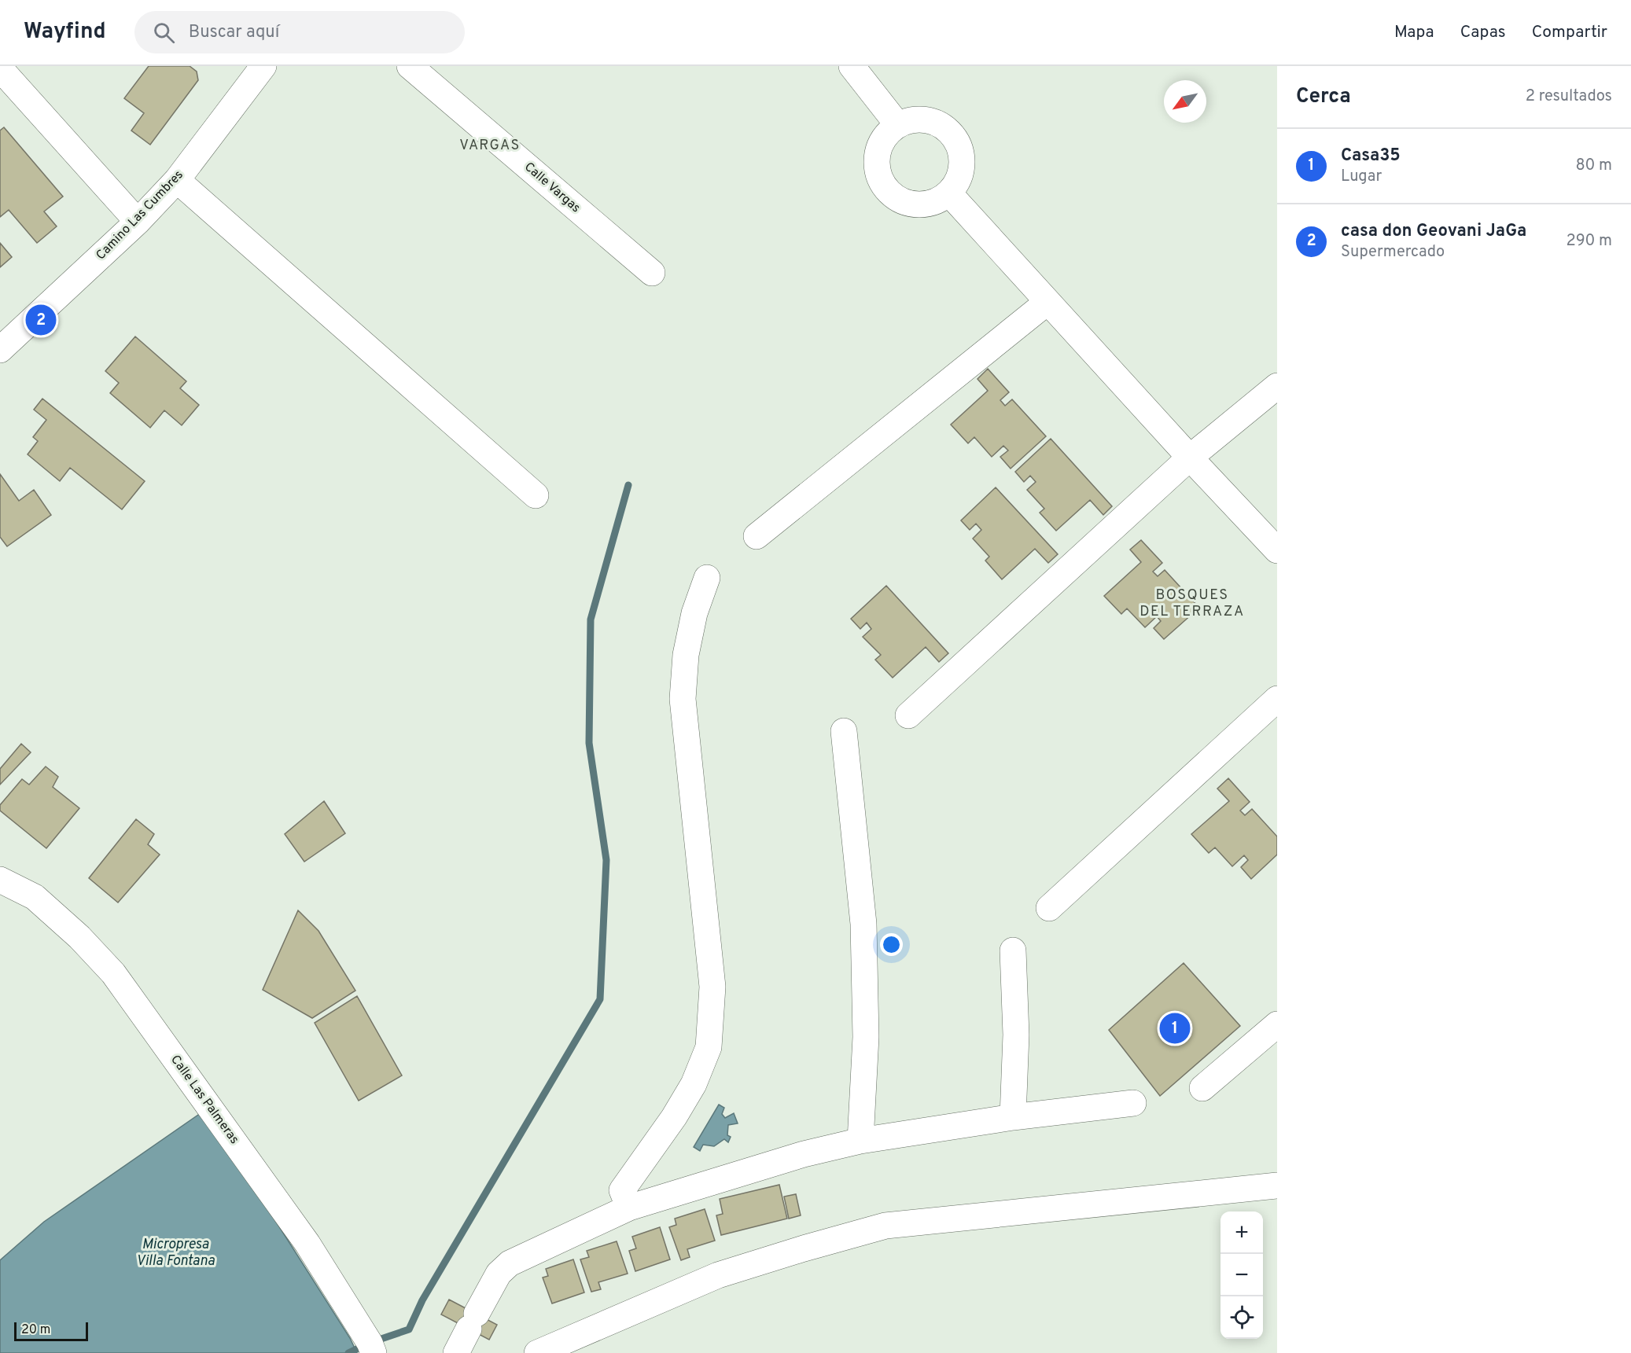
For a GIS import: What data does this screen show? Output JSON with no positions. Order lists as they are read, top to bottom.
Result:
{
  "streets": {
    "street": ["Calle Vargas", "Camino Las Cumbres", "Calle Las Palmeras"]
  },
  "districts": ["VARGAS", "BOSQUES DEL TERRAZA"],
  "water": ["Micropresa Villa Fontana"],
  "scale_bar": "20 m",
  "north": "bottom left",
  "page": {
    "header": "Wayfind",
    "search": "Buscar aquí",
    "nav": ["Mapa", "Capas", "Compartir"],
    "heading": ["Cerca", "2 resultados"],
    "list": [
      {
        "mark": "1",
        "name": "Casa35",
        "note": "Lugar",
        "value": "80 m"
      },
      {
        "mark": "2",
        "name": "casa don Geovani JaGa",
        "note": "Supermercado",
        "value": "290 m"
      }
    ],
    "pins": ["2", "1"],
    "map_buttons": ["+", "−"],
    "scale": "20 m"
  }
}
